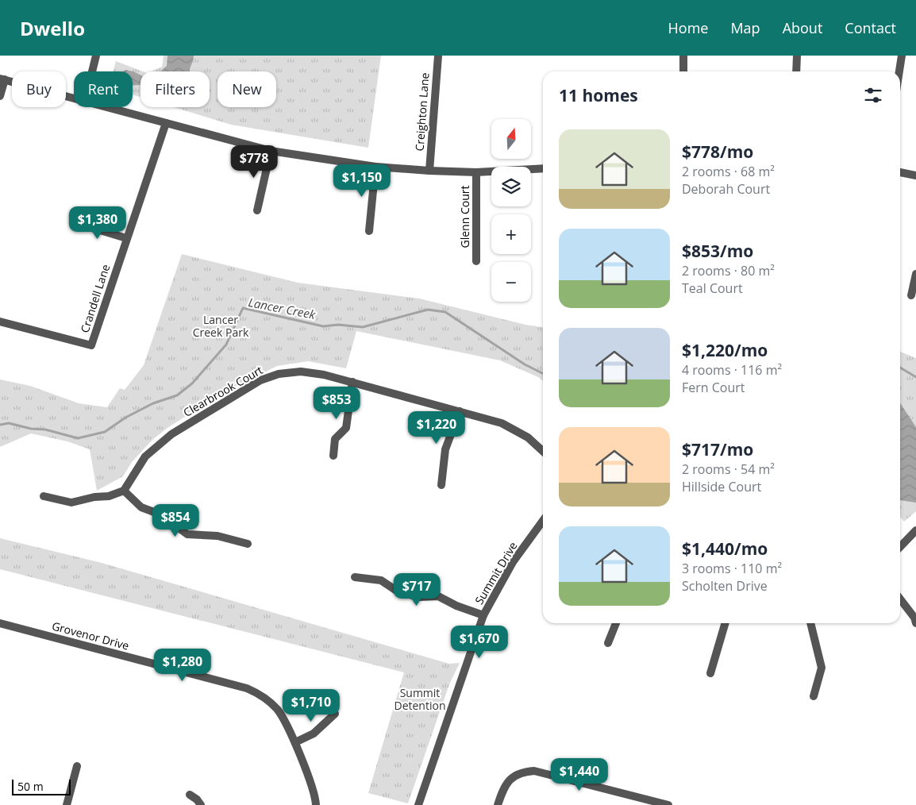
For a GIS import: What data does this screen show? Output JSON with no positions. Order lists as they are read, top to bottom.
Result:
{
  "streets": {
    "street": [
      "Creighton Lane",
      "Glenn Court",
      "Crandell Lane",
      "Clearbrook Court",
      "Summit Drive",
      "Grovenor Drive"
    ]
  },
  "water": ["Lancer Creek"],
  "parks": ["Lancer Creek Park", "Summit Detention"],
  "scale_bar": "50 m",
  "north": "top",
  "page": {
    "header": "Dwello",
    "nav": [
      "Home",
      "Map",
      "About",
      "Contact"
    ],
    "chip": [
      "Buy",
      "Rent",
      "Filters",
      "New"
    ],
    "heading": "11 homes",
    "map_buttons": ["+", "−"],
    "list": [
      {
        "name": "$778/mo",
        "note": "2 rooms · 68 m² · Deborah Court"
      },
      {
        "name": "$853/mo",
        "note": "2 rooms · 80 m² · Teal Court"
      },
      {
        "name": "$1,220/mo",
        "note": "4 rooms · 116 m² · Fern Court"
      },
      {
        "name": "$717/mo",
        "note": "2 rooms · 54 m² · Hillside Court"
      },
      {
        "name": "$1,440/mo",
        "note": "3 rooms · 110 m² · Scholten Drive"
      }
    ],
    "price": [
      "$778",
      "$1,150",
      "$1,380",
      "$853",
      "$1,220",
      "$854",
      "$717",
      "$1,670",
      "$1,280",
      "$1,710",
      "$1,440"
    ],
    "scale": "50 m"
  }
}
